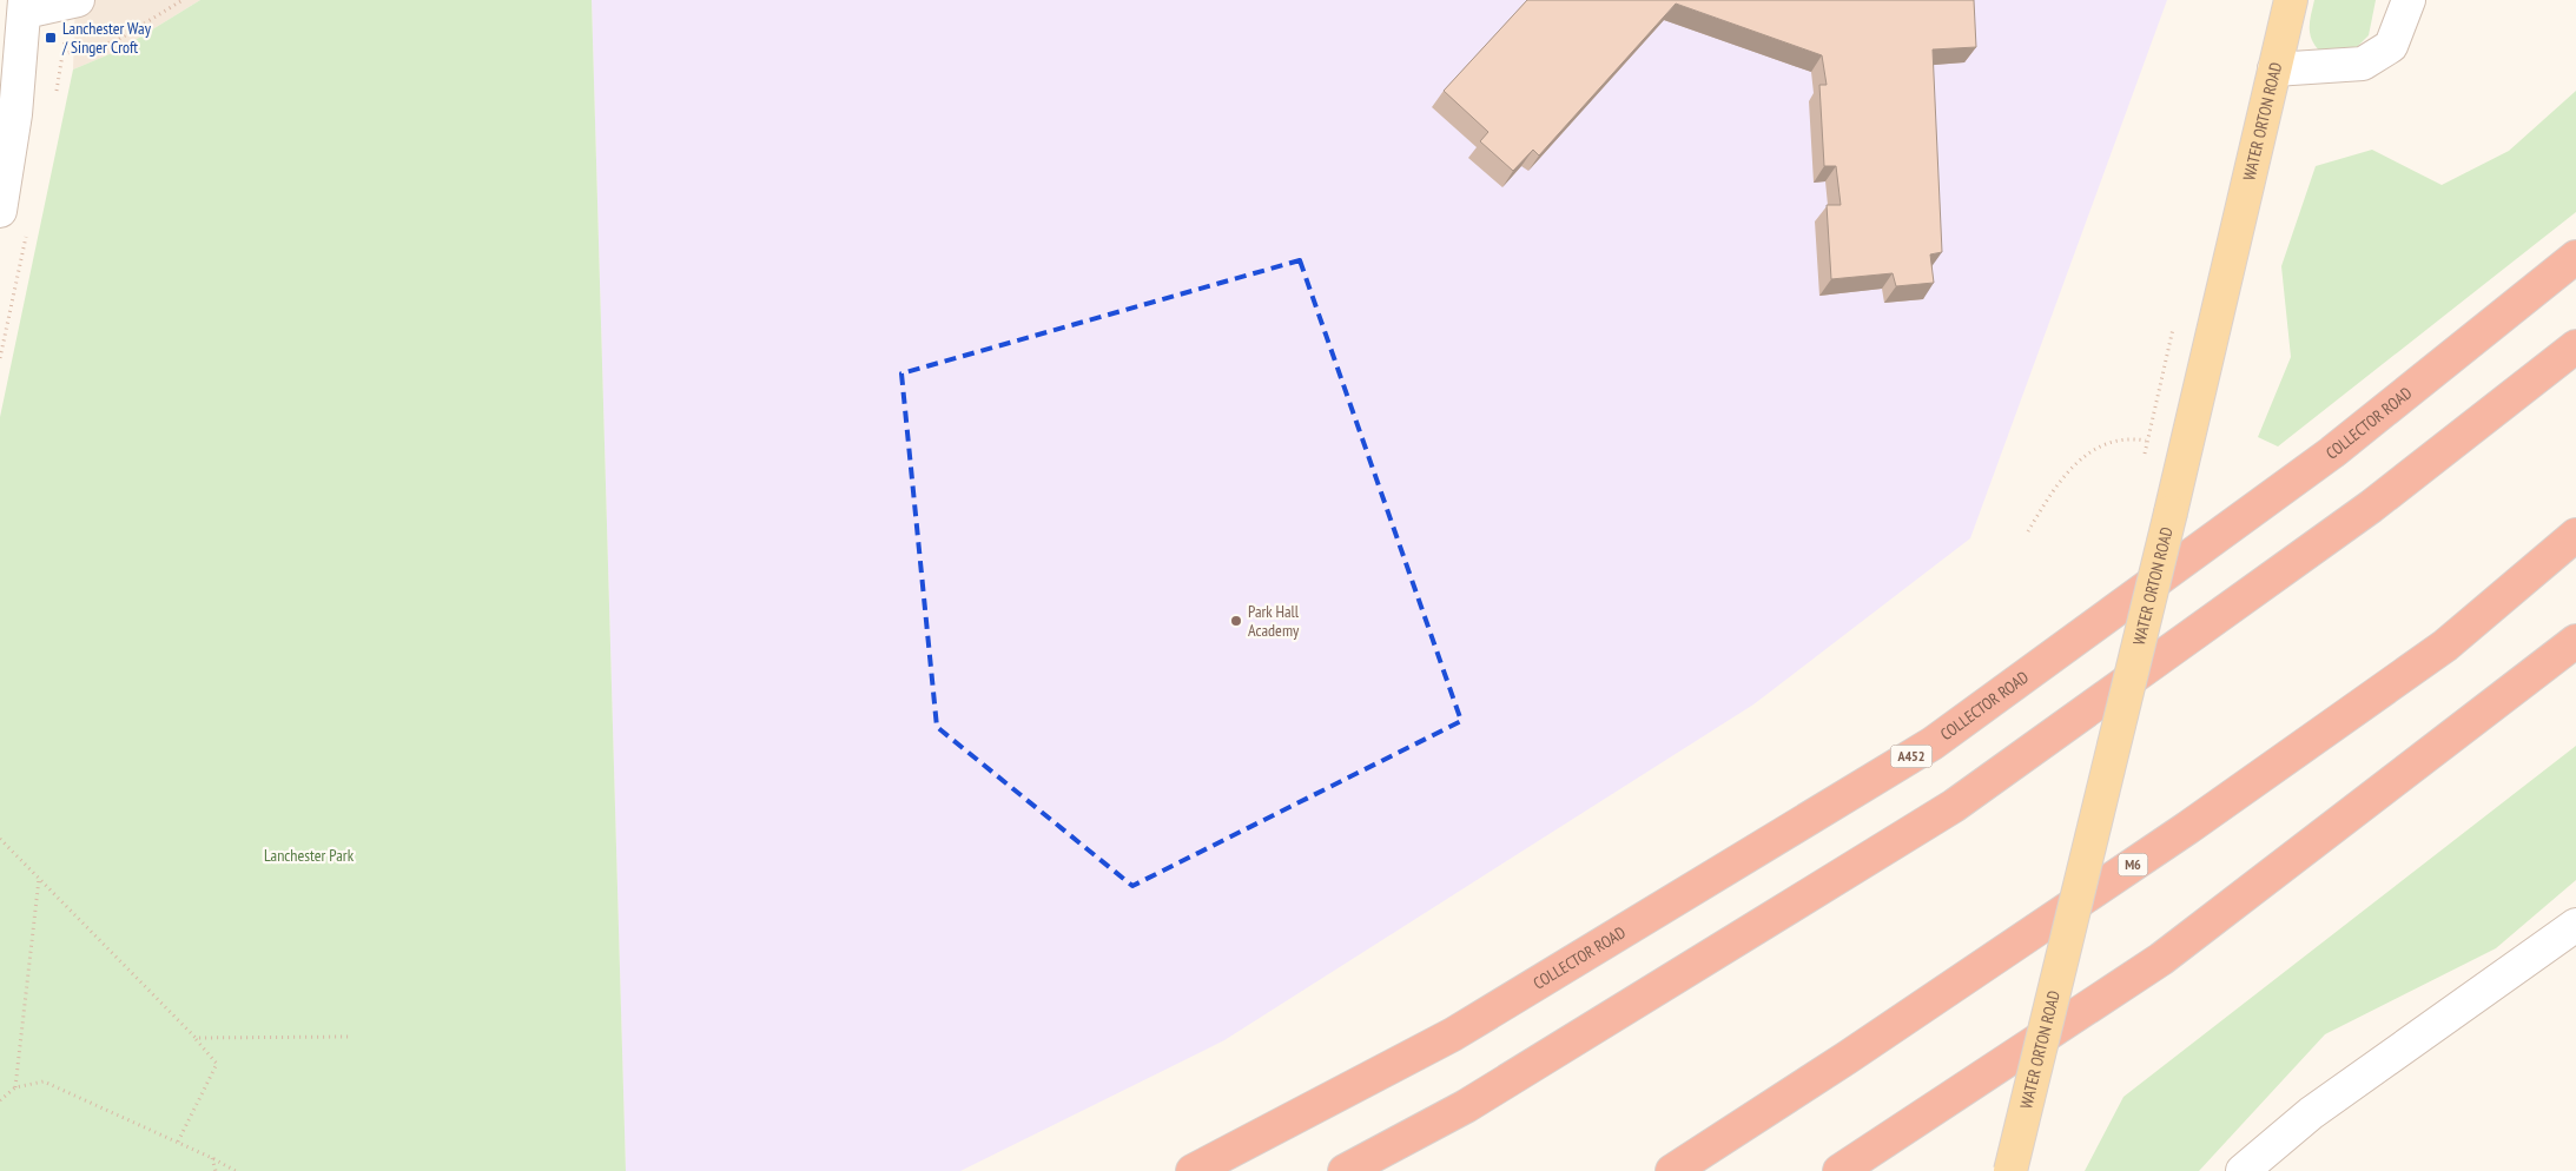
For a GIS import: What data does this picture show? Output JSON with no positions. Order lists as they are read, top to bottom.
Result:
{
  "streets": {
    "highway": ["COLLECTOR ROAD", "A452", "M6"],
    "main road": ["WATER ORTON ROAD"]
  },
  "parks": ["Lanchester Park"],
  "places": {
    "transit": ["Lanchester Way / Singer Croft"],
    "other": ["Park Hall Academy"]
  }
}
